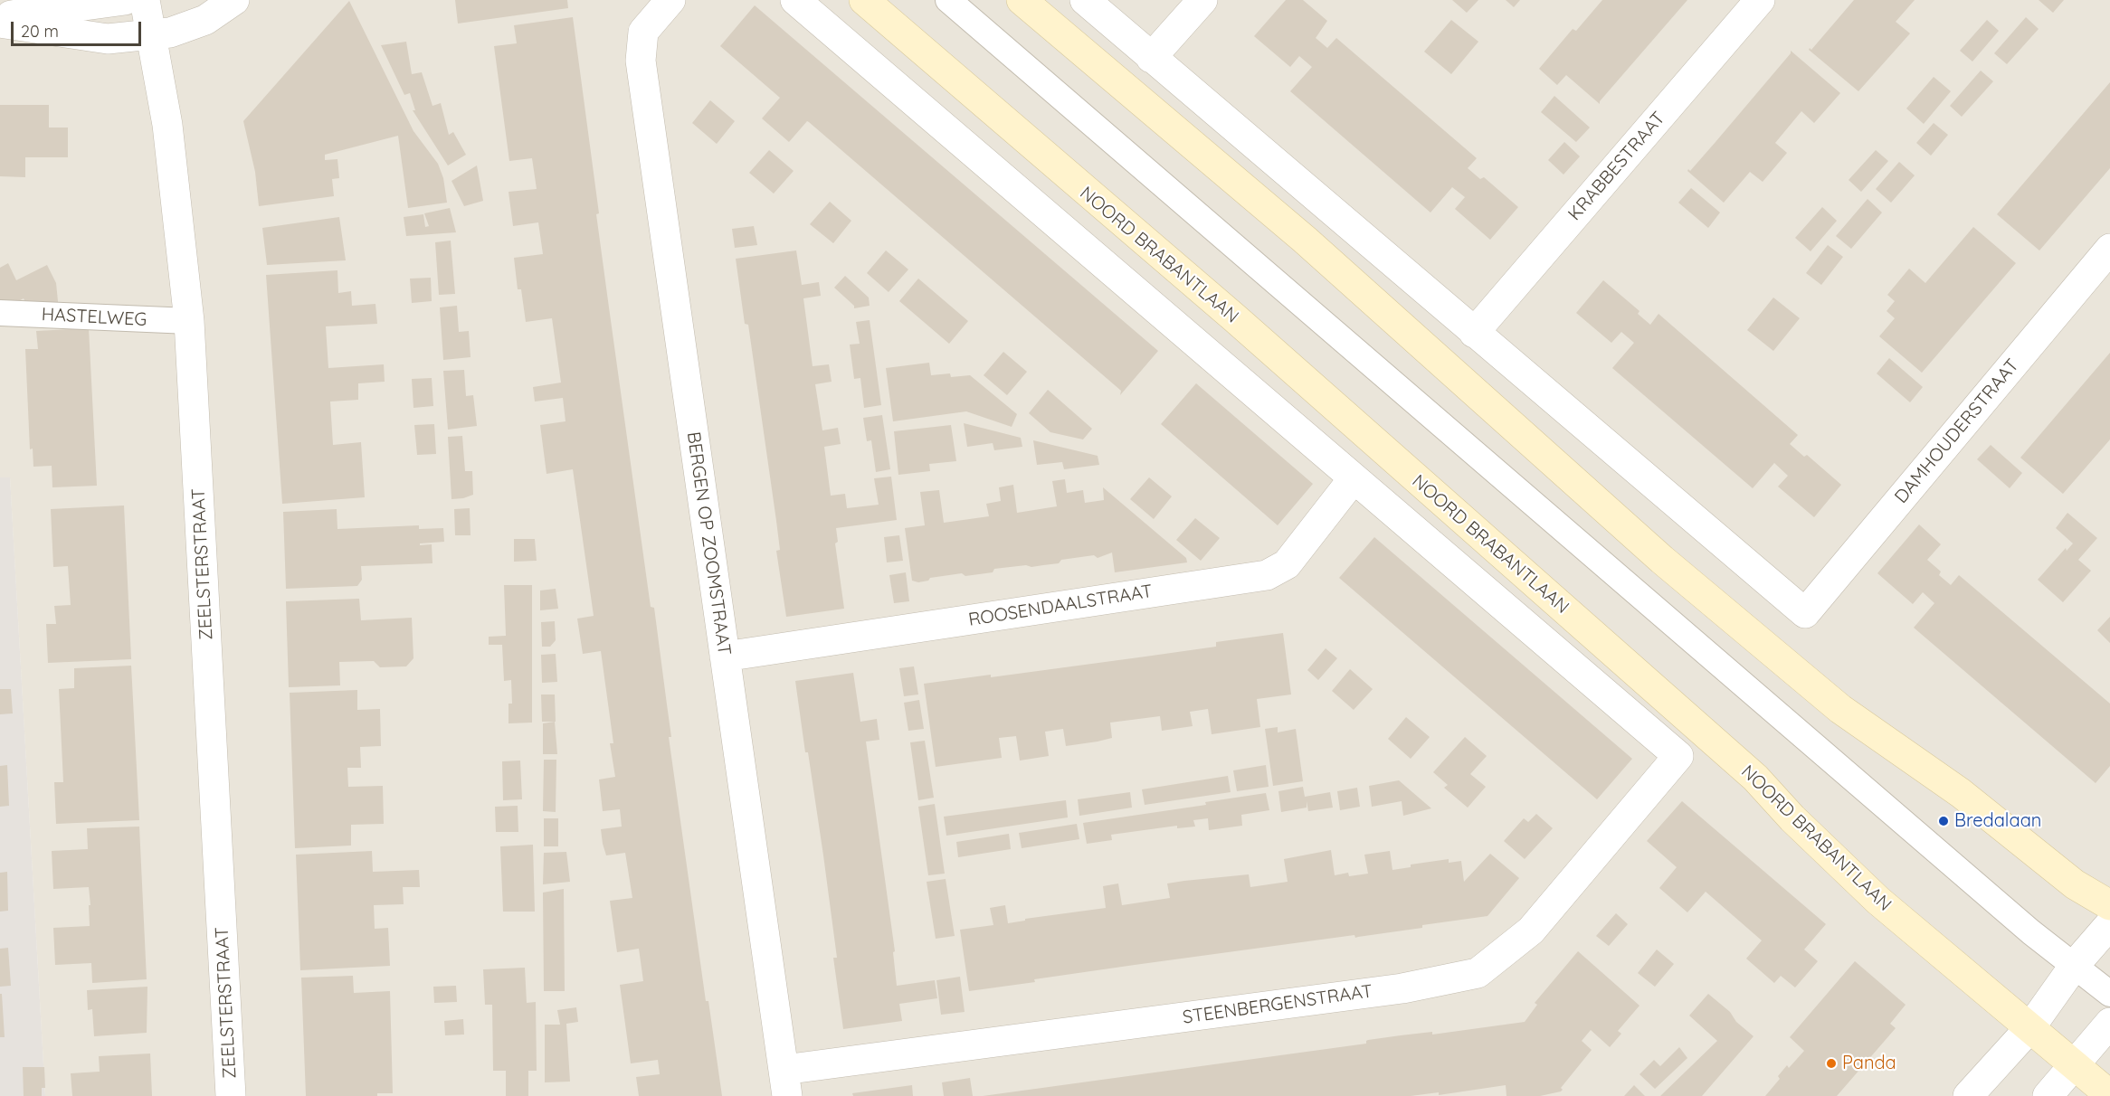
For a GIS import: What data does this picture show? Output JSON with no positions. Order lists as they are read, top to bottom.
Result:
{
  "streets": {
    "main road": ["NOORD BRABANTLAAN"],
    "street": [
      "KRABBESTRAAT",
      "DAMHOUDERSTRAAT",
      "BERGEN OP ZOOMSTRAAT",
      "ZEELSTERSTRAAT",
      "ROOSENDAALSTRAAT",
      "STEENBERGENSTRAAT"
    ],
    "lane": ["HASTELWEG"]
  },
  "crossings": [
    ["KRABBESTRAAT", "DAMHOUDERSTRAAT"],
    ["HASTELWEG", "ZEELSTERSTRAAT"],
    ["BERGEN OP ZOOMSTRAAT", "ROOSENDAALSTRAAT"],
    ["BERGEN OP ZOOMSTRAAT", "STEENBERGENSTRAAT"],
    ["ROOSENDAALSTRAAT", "STEENBERGENSTRAAT"]
  ],
  "places": ["Bredalaan", "Panda"],
  "scale_bar": "20 m"
}
